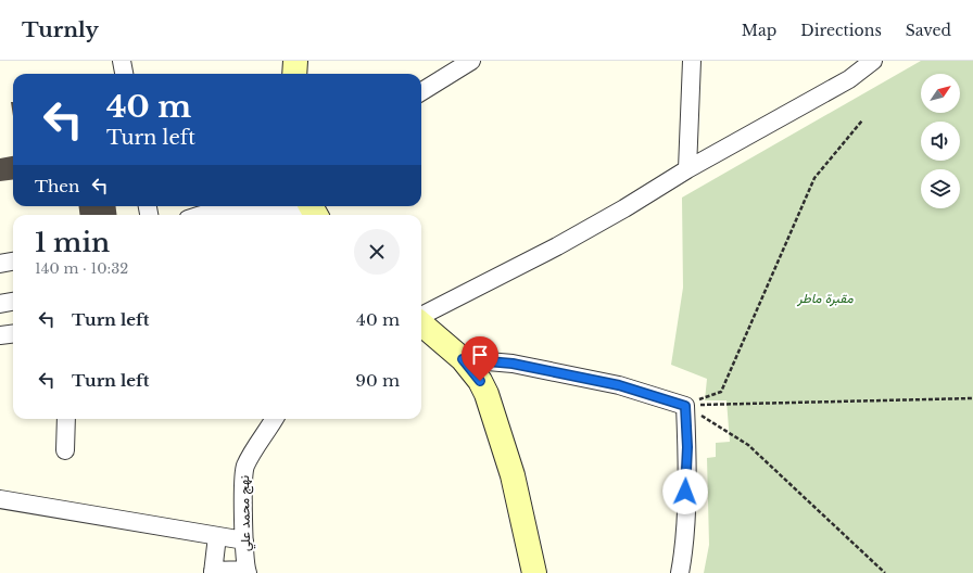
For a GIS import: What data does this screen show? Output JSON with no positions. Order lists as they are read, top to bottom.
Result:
{
  "streets": {
    "street": ["نهج محمد علي"]
  },
  "parks": ["مقبرة ماطر"],
  "north": "top right",
  "page": {
    "header": "Turnly",
    "nav": ["Map", "Directions", "Saved"],
    "turn": ["40 m", "Turn left"],
    "then": "Then",
    "heading": ["1 min", "140 m · 10:32"],
    "list": [
      {
        "name": "Turn left",
        "value": "40 m"
      },
      {
        "name": "Turn left",
        "value": "90 m"
      }
    ]
  }
}
